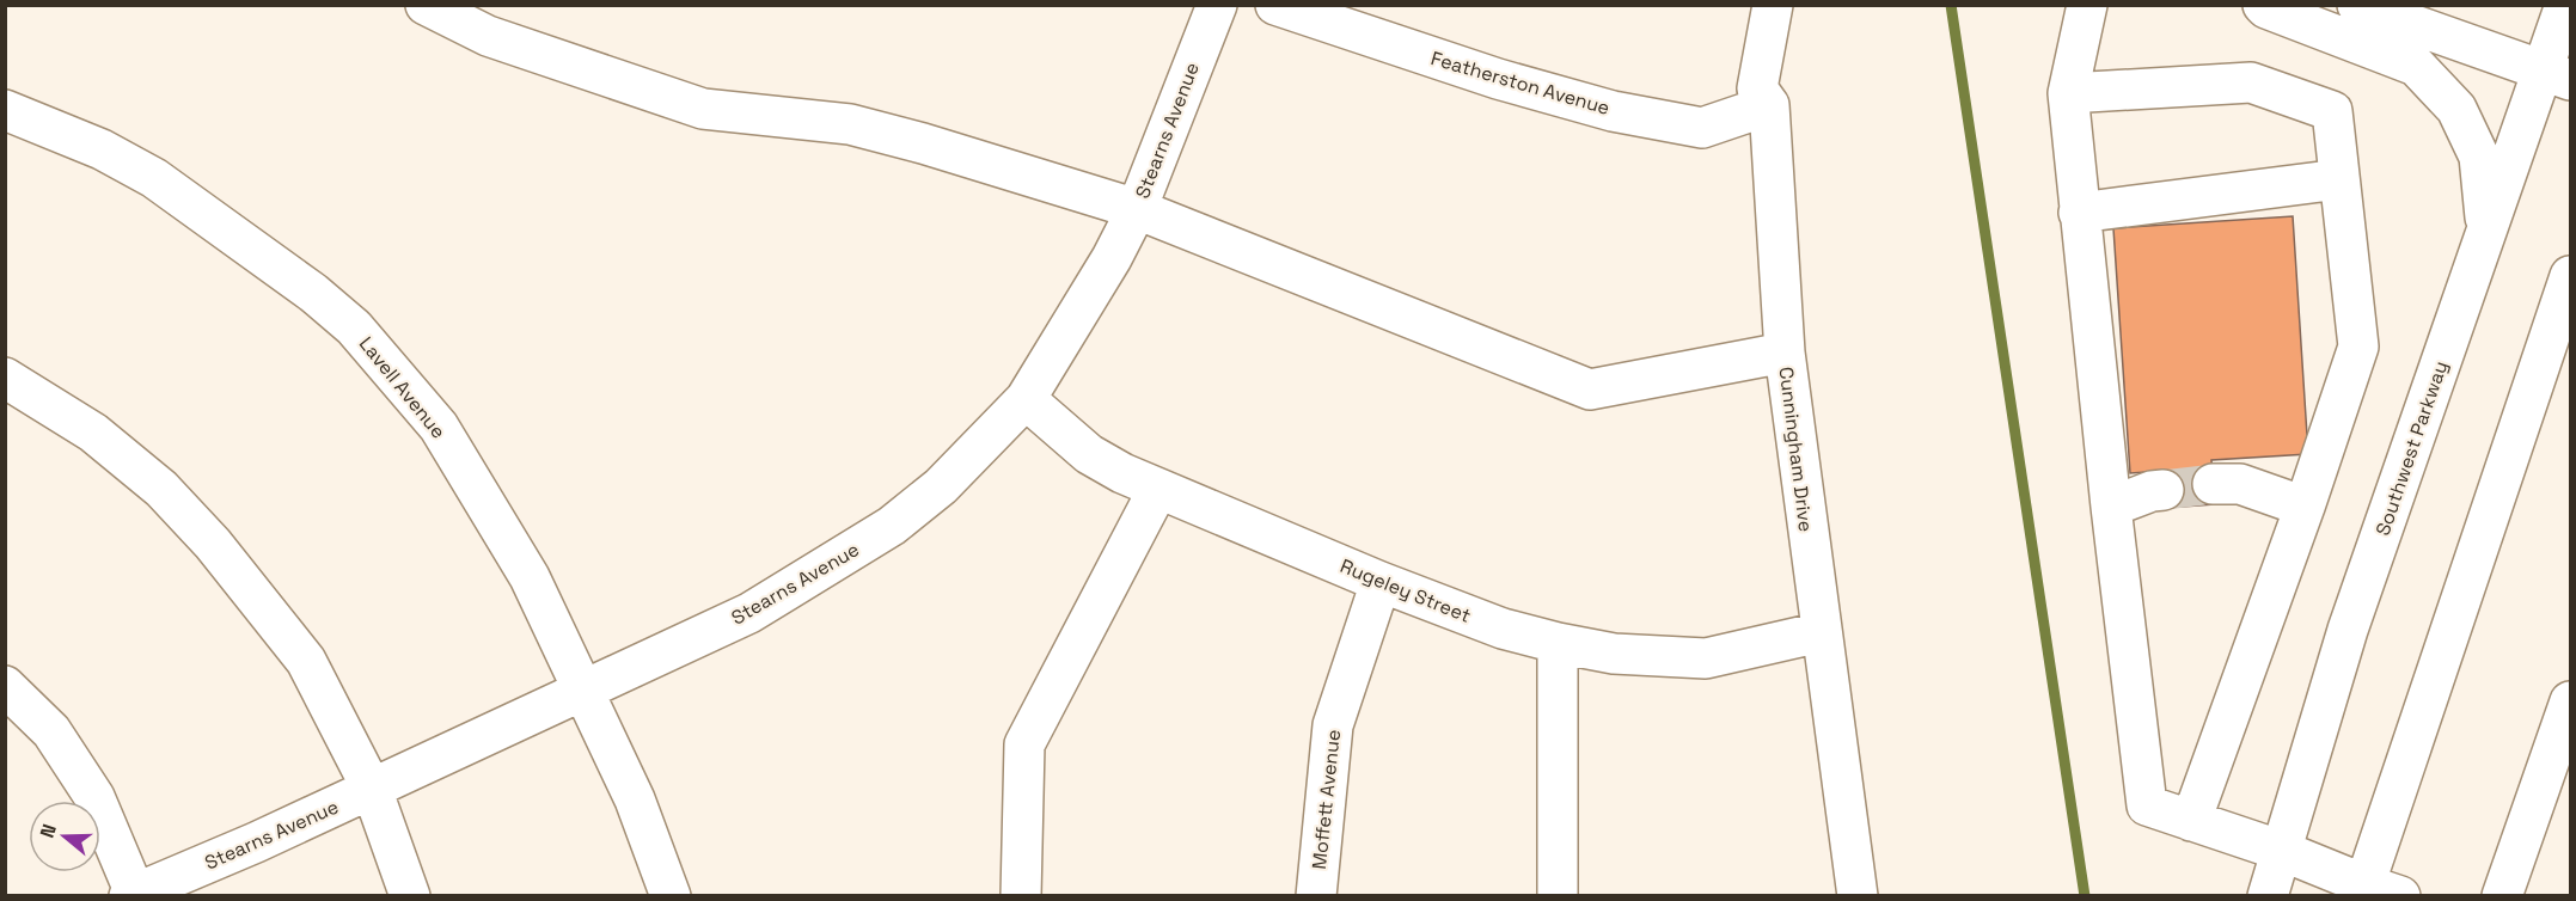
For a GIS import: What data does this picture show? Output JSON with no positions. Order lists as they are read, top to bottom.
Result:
{
  "streets": {
    "street": [
      "Featherston Avenue",
      "Stearns Avenue",
      "Lavell Avenue",
      "Southwest Parkway",
      "Cunningham Drive",
      "Rugeley Street",
      "Moffett Avenue"
    ]
  },
  "crossings": [
    ["Featherston Avenue", "Cunningham Drive"],
    ["Stearns Avenue", "Lavell Avenue"],
    ["Stearns Avenue", "Rugeley Street"],
    ["Cunningham Drive", "Rugeley Street"],
    ["Rugeley Street", "Moffett Avenue"]
  ],
  "north": "left"
}
